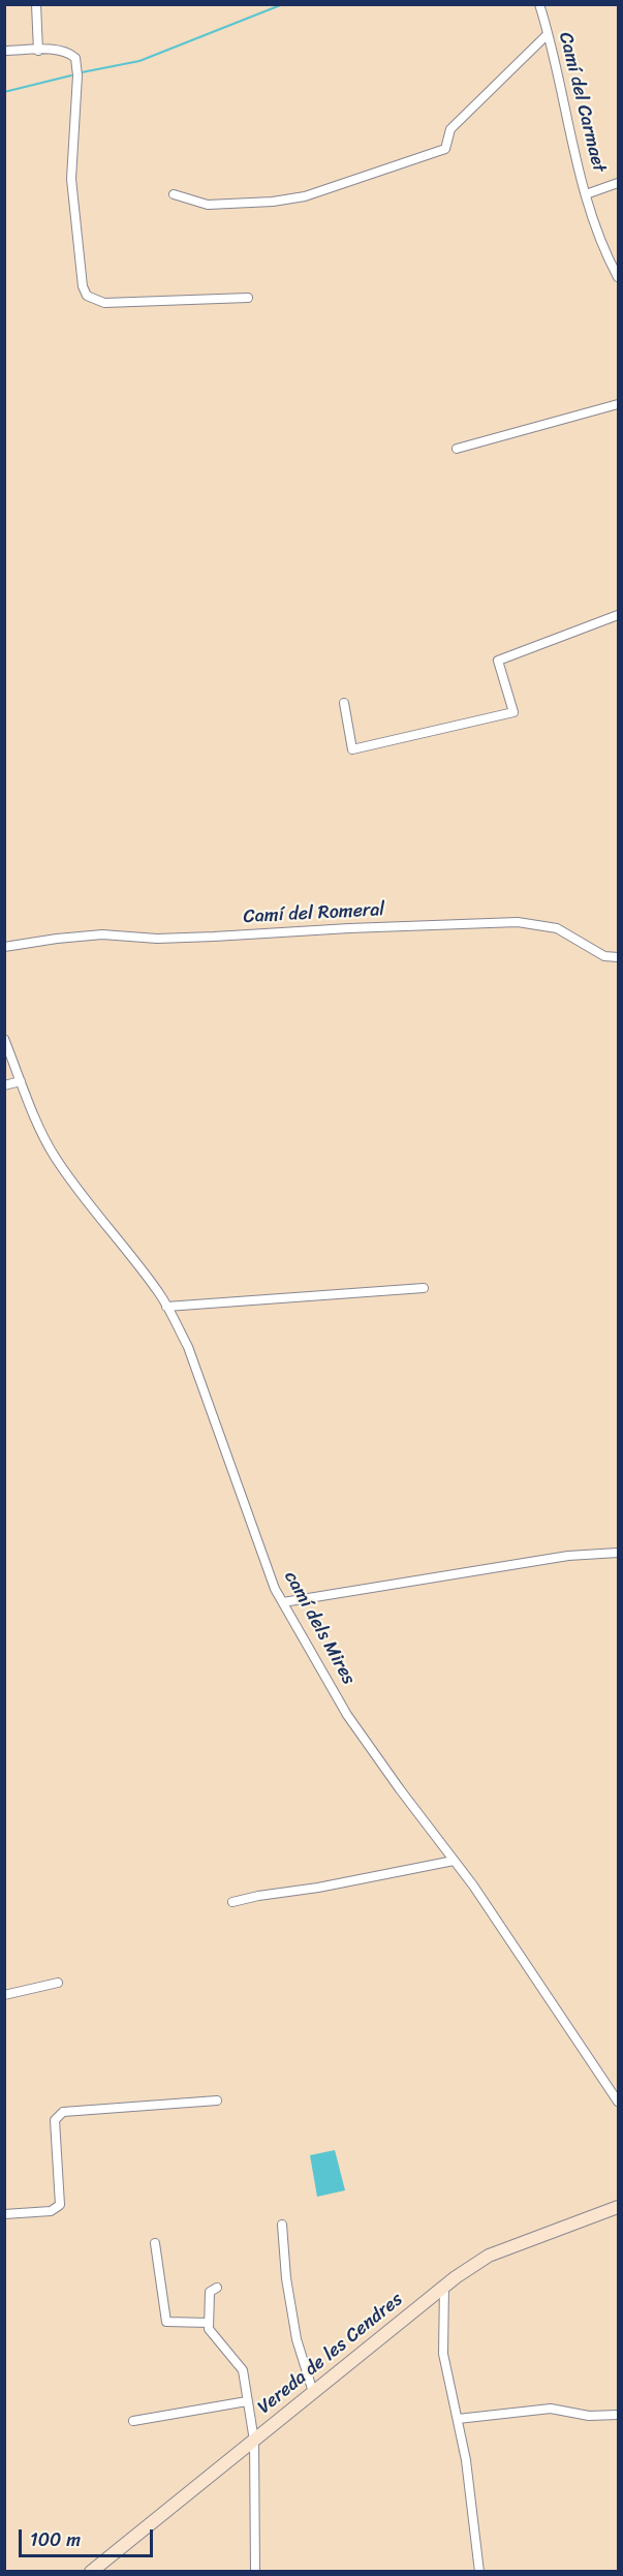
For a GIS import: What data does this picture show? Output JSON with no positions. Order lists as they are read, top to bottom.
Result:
{
  "streets": {
    "main road": ["Vereda de les Cendres"],
    "street": ["Camí del Carmaet", "Camí del Romeral", "camí dels Mires"]
  },
  "scale_bar": "100 m"
}
